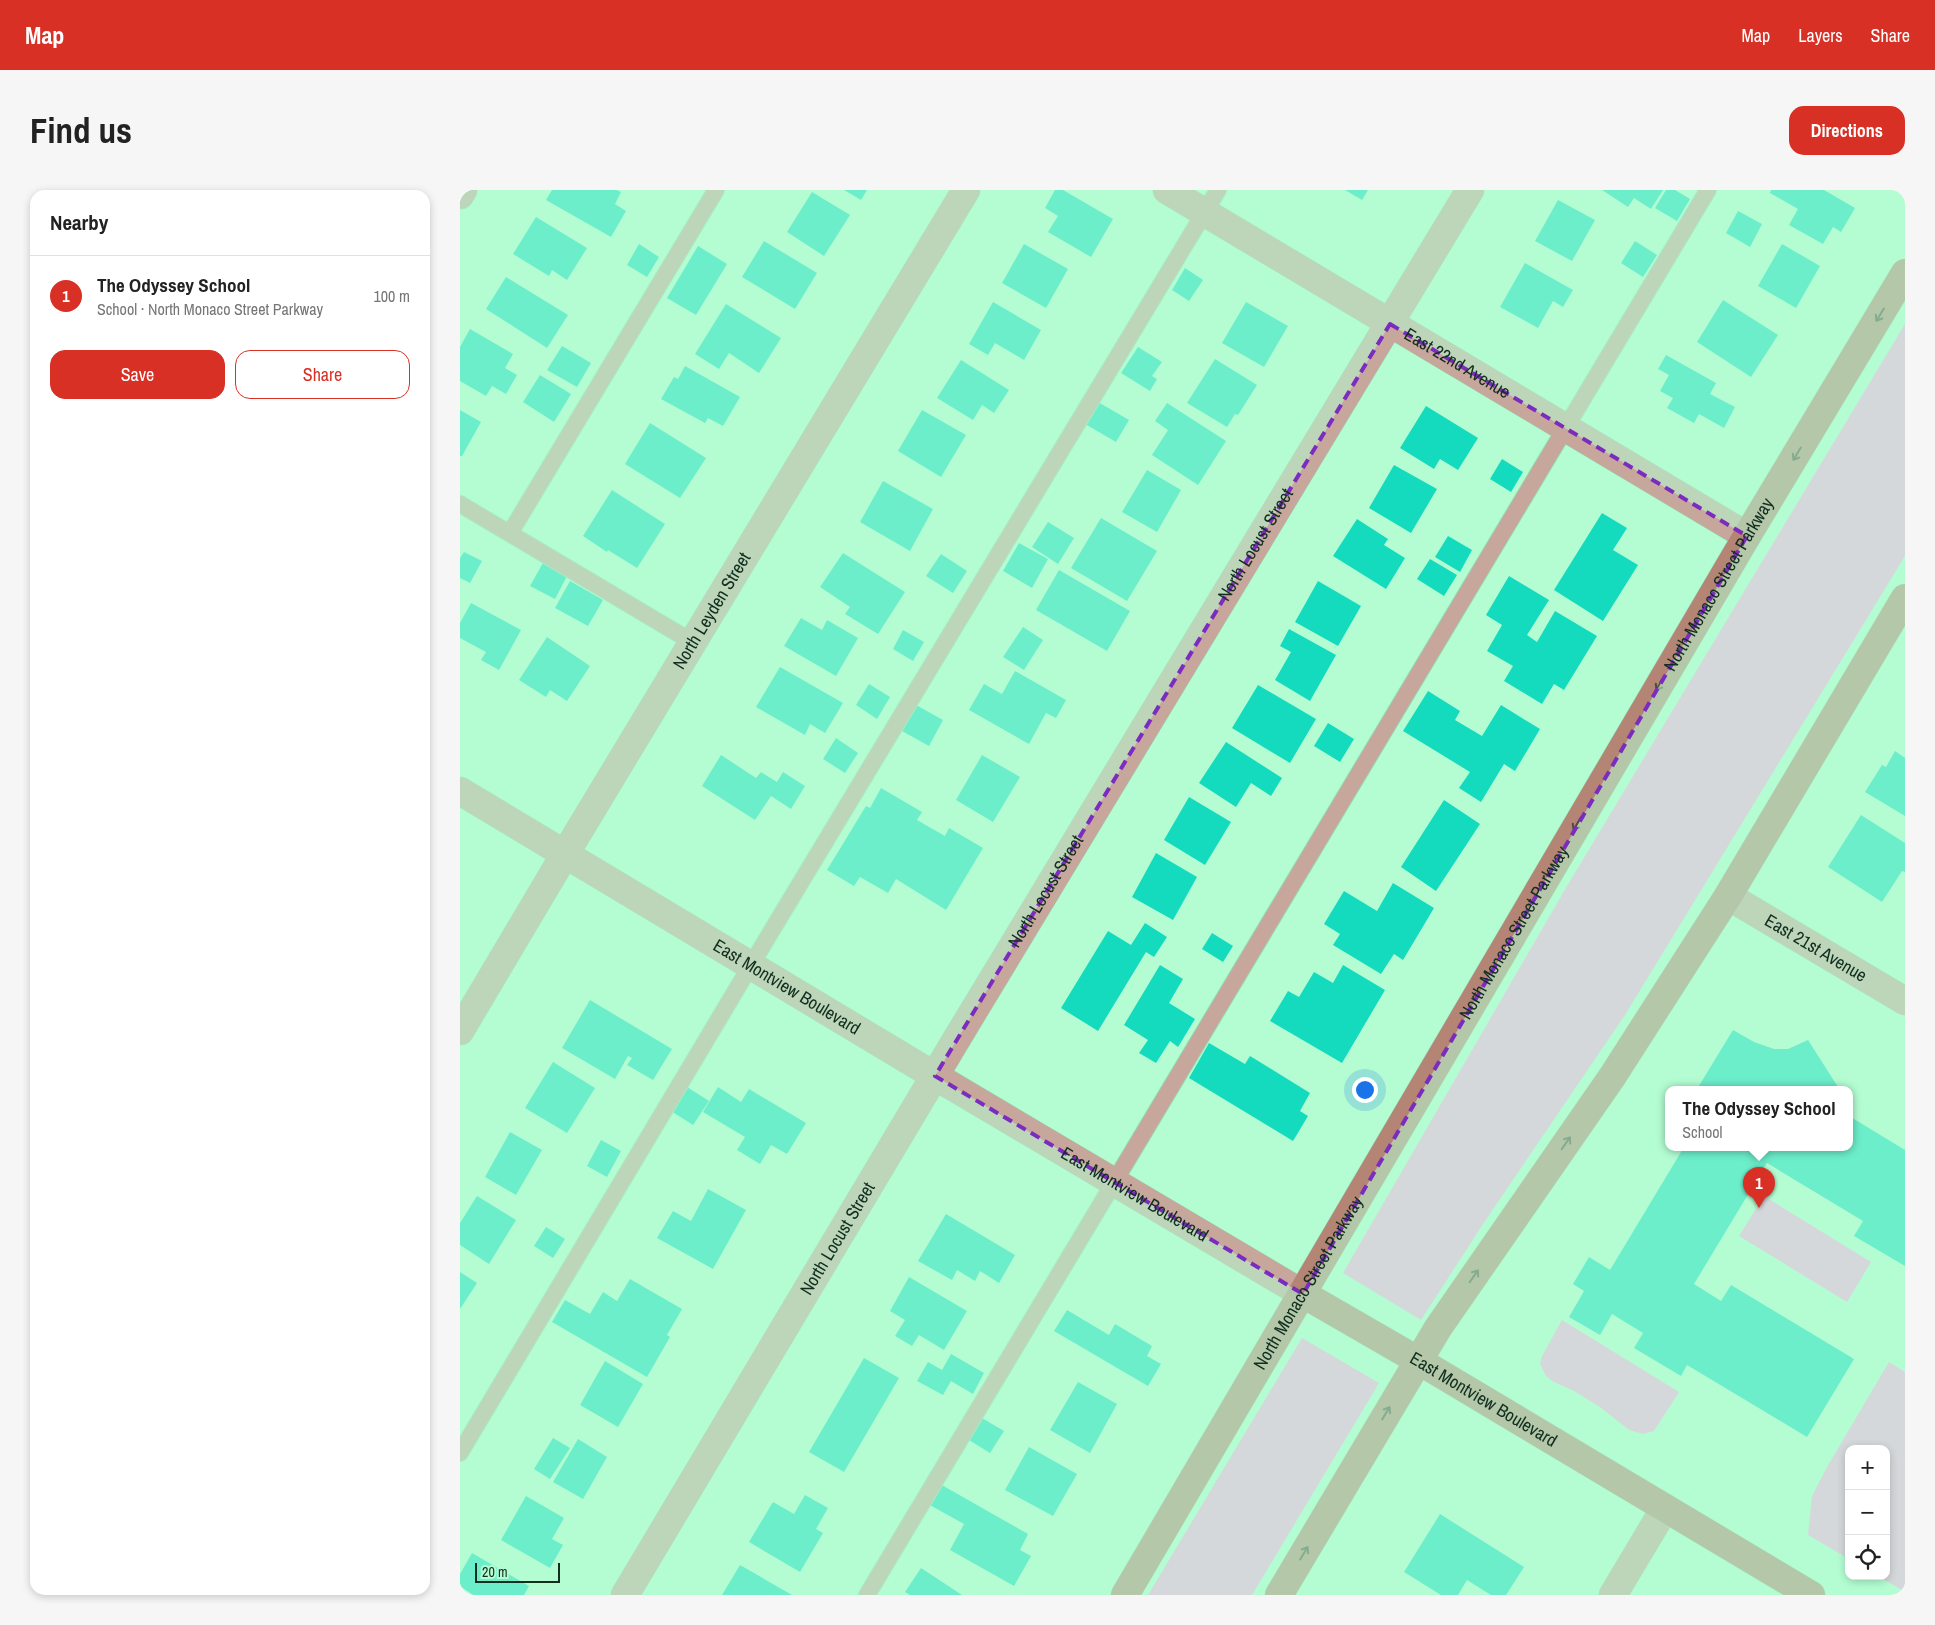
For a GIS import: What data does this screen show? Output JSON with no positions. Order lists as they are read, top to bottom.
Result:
{
  "streets": {
    "main road": ["North Monaco Street Parkway", "East Montview Boulevard"],
    "street": [
      "East 22nd Avenue",
      "North Locust Street",
      "North Leyden Street",
      "East 21st Avenue"
    ]
  },
  "crossings": [
    ["East 22nd Avenue", "North Locust Street"],
    ["East 22nd Avenue", "North Monaco Street Parkway"],
    ["North Locust Street", "East Montview Boulevard"],
    ["North Monaco Street Parkway", "East Montview Boulevard"],
    ["North Leyden Street", "East Montview Boulevard"]
  ],
  "scale_bar": "20 m",
  "page": {
    "header": "Map",
    "nav": ["Map", "Layers", "Share"],
    "buttons": [
      "Directions",
      ["Save", "Share"]
    ],
    "title": "Find us",
    "heading": "Nearby",
    "list": [
      {
        "mark": "1",
        "name": "The Odyssey School",
        "note": "School · North Monaco Street Parkway",
        "value": "100 m"
      }
    ],
    "popup": ["The Odyssey School", "School"],
    "pins": "1",
    "map_buttons": ["+", "−"],
    "scale": "20 m"
  }
}
